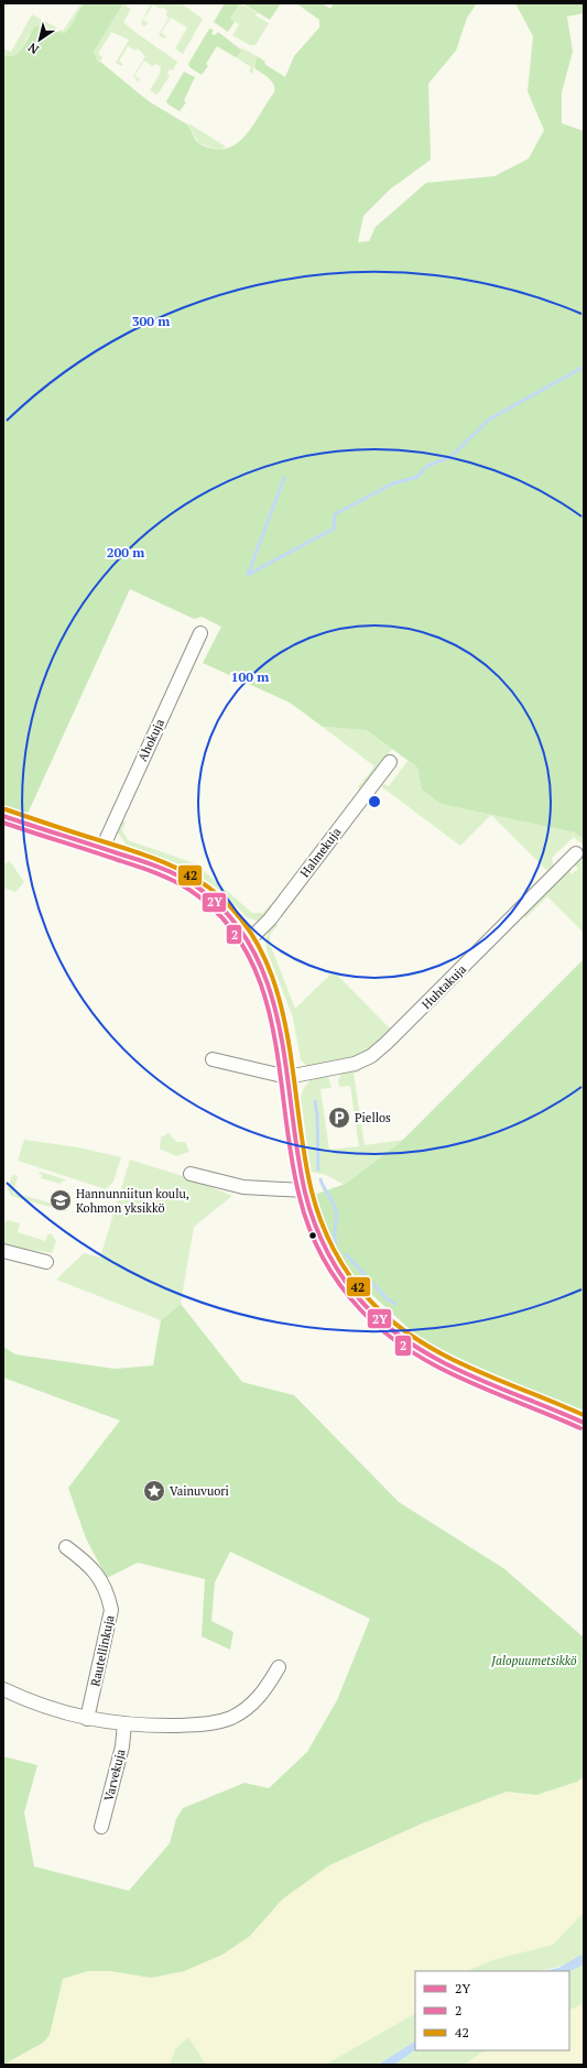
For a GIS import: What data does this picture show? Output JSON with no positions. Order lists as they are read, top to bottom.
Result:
{
  "streets": {
    "street": [
      "Ahokuja",
      "Halmekuja",
      "Huhtakuja",
      "Rautellinkuja",
      "Varvekuja"
    ]
  },
  "parks": ["Jalopuumetsikkö"],
  "places": {
    "parking": ["Piellos"],
    "school or university": ["Hannunniitun koulu, Kohmon yksikkö"],
    "place": ["Vainuvuori"]
  },
  "lines": ["transit line 42", "transit line 2Y", "transit line 2"],
  "legend": ["2Y", "2", "42"],
  "north": "bottom left",
  "rings": ["300 m", "200 m", "100 m"]
}
